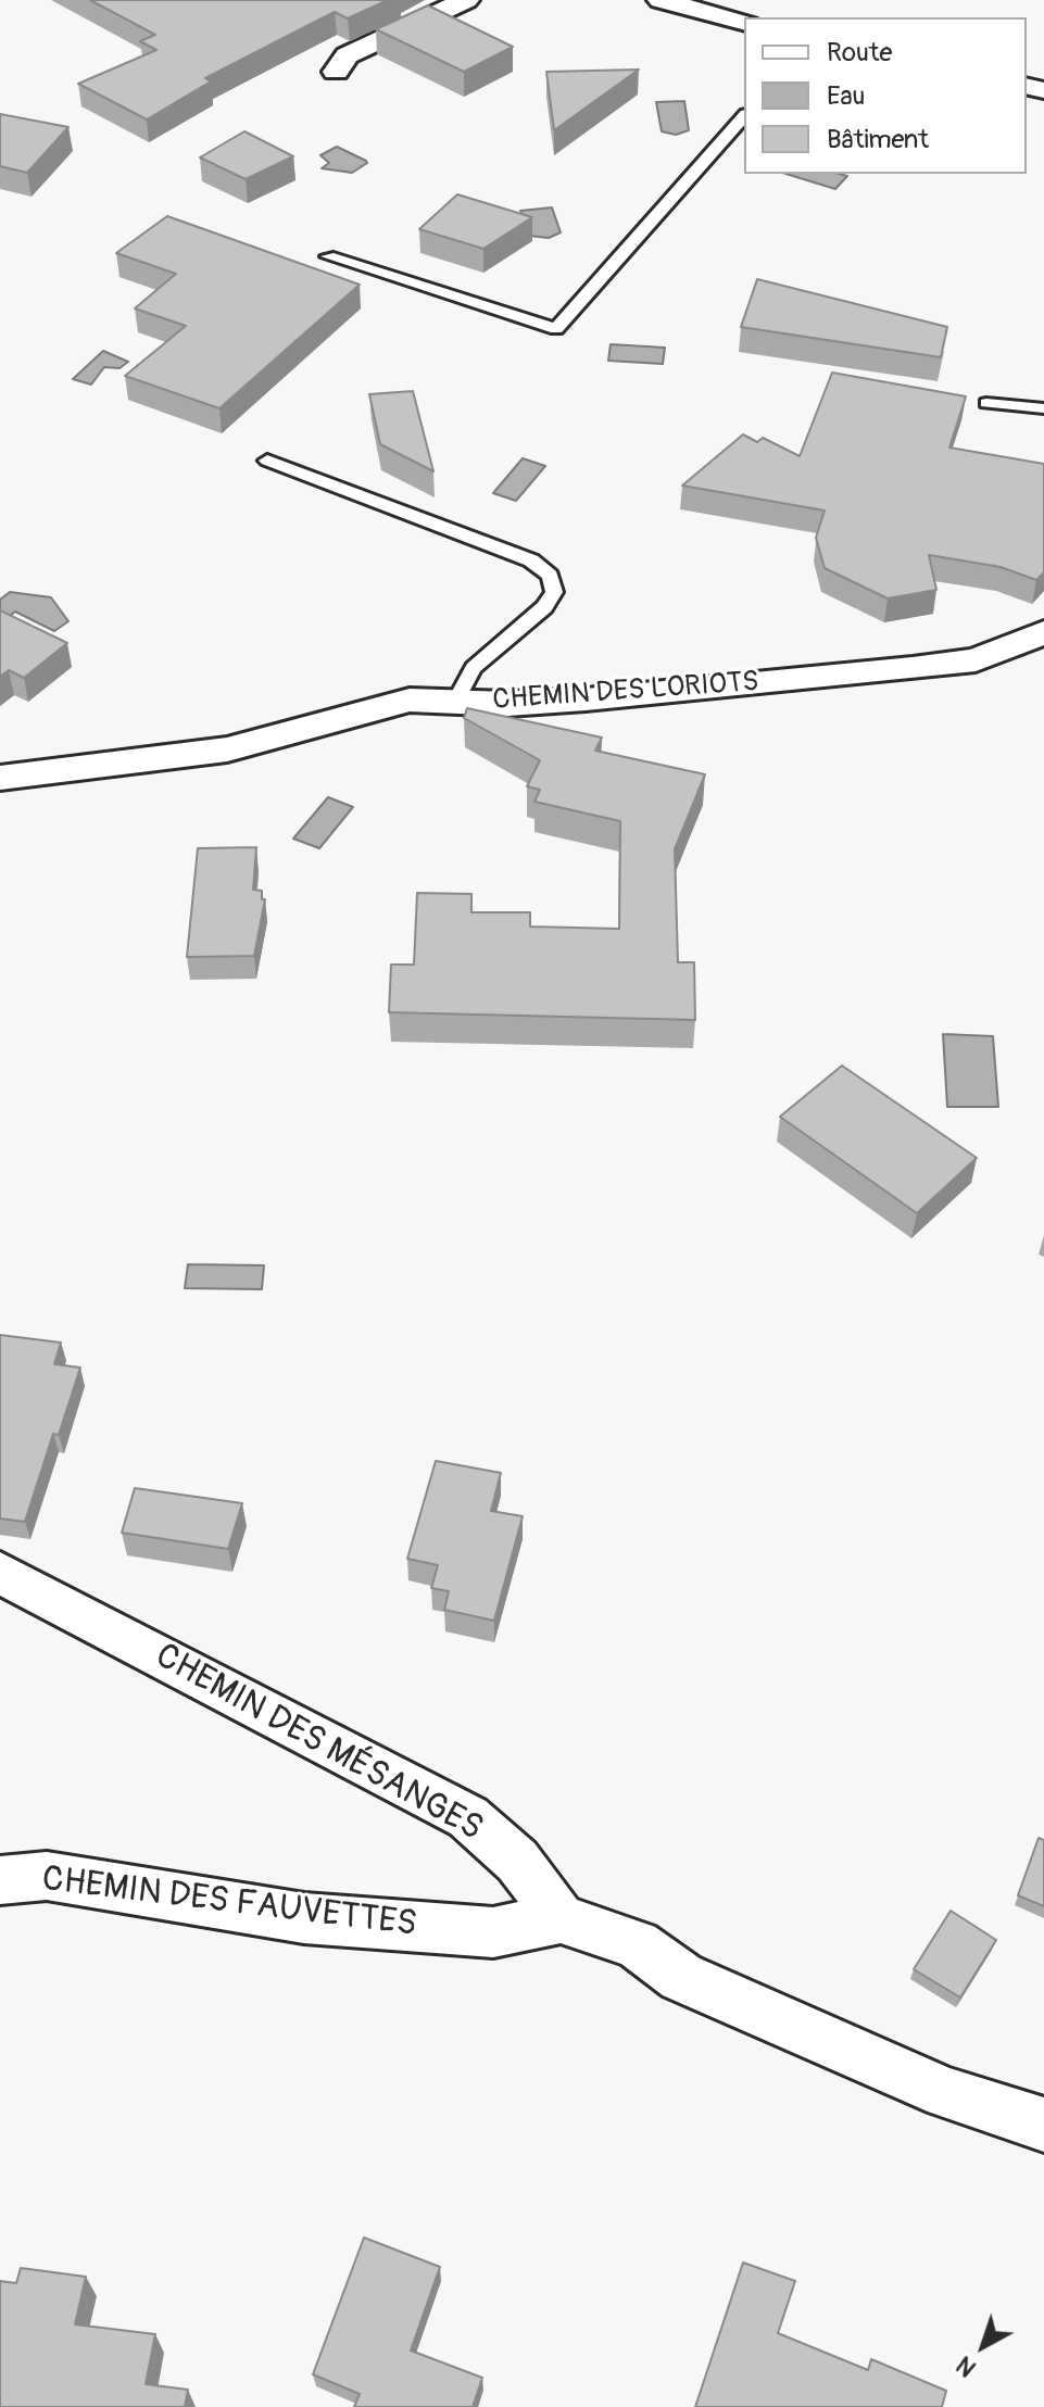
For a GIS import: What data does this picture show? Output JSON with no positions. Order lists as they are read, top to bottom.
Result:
{
  "streets": {
    "street": ["CHEMIN DES LORIOTS", "CHEMIN DES MÉSANGES", "CHEMIN DES FAUVETTES"]
  },
  "crossings": [
    ["CHEMIN DES MÉSANGES", "CHEMIN DES FAUVETTES"]
  ],
  "legend": ["Route", "Eau", "Bâtiment"],
  "north": "bottom left"
}
